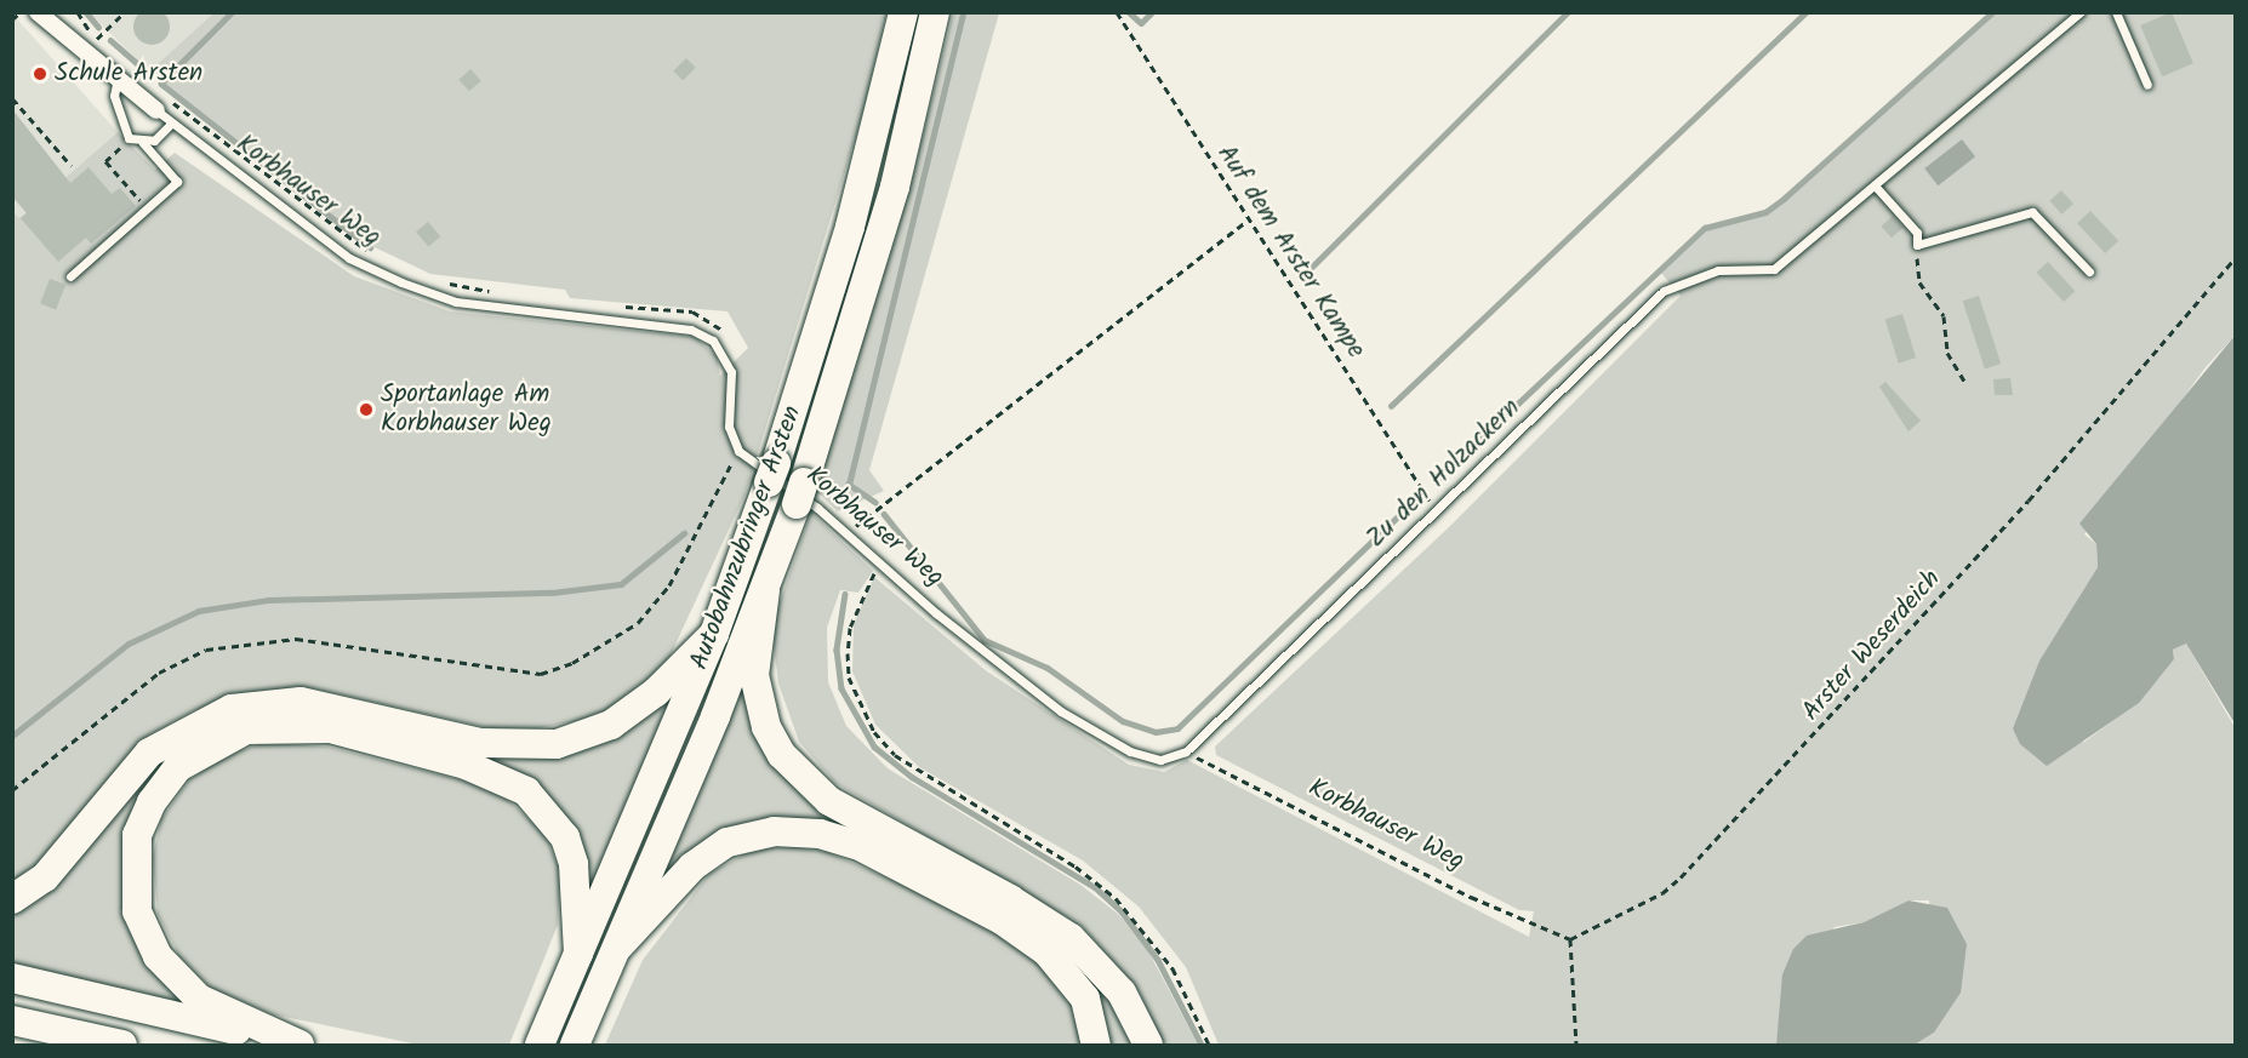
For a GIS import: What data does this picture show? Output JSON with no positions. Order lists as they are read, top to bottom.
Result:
{
  "streets": {
    "highway": ["Autobahnzubringer Arsten"],
    "street": ["Korbhauser Weg"],
    "lane": ["Zu den Holzackern"],
    "path": ["Auf dem Arster Kampe", "Arster Weserdeich"]
  },
  "crossings": [
    ["Korbhauser Weg", "Zu den Holzackern"],
    ["Korbhauser Weg", "Arster Weserdeich"],
    ["Auf dem Arster Kampe", "Zu den Holzackern"]
  ],
  "places": ["Schule Arsten", "Sportanlage Am Korbhauser Weg"]
}
